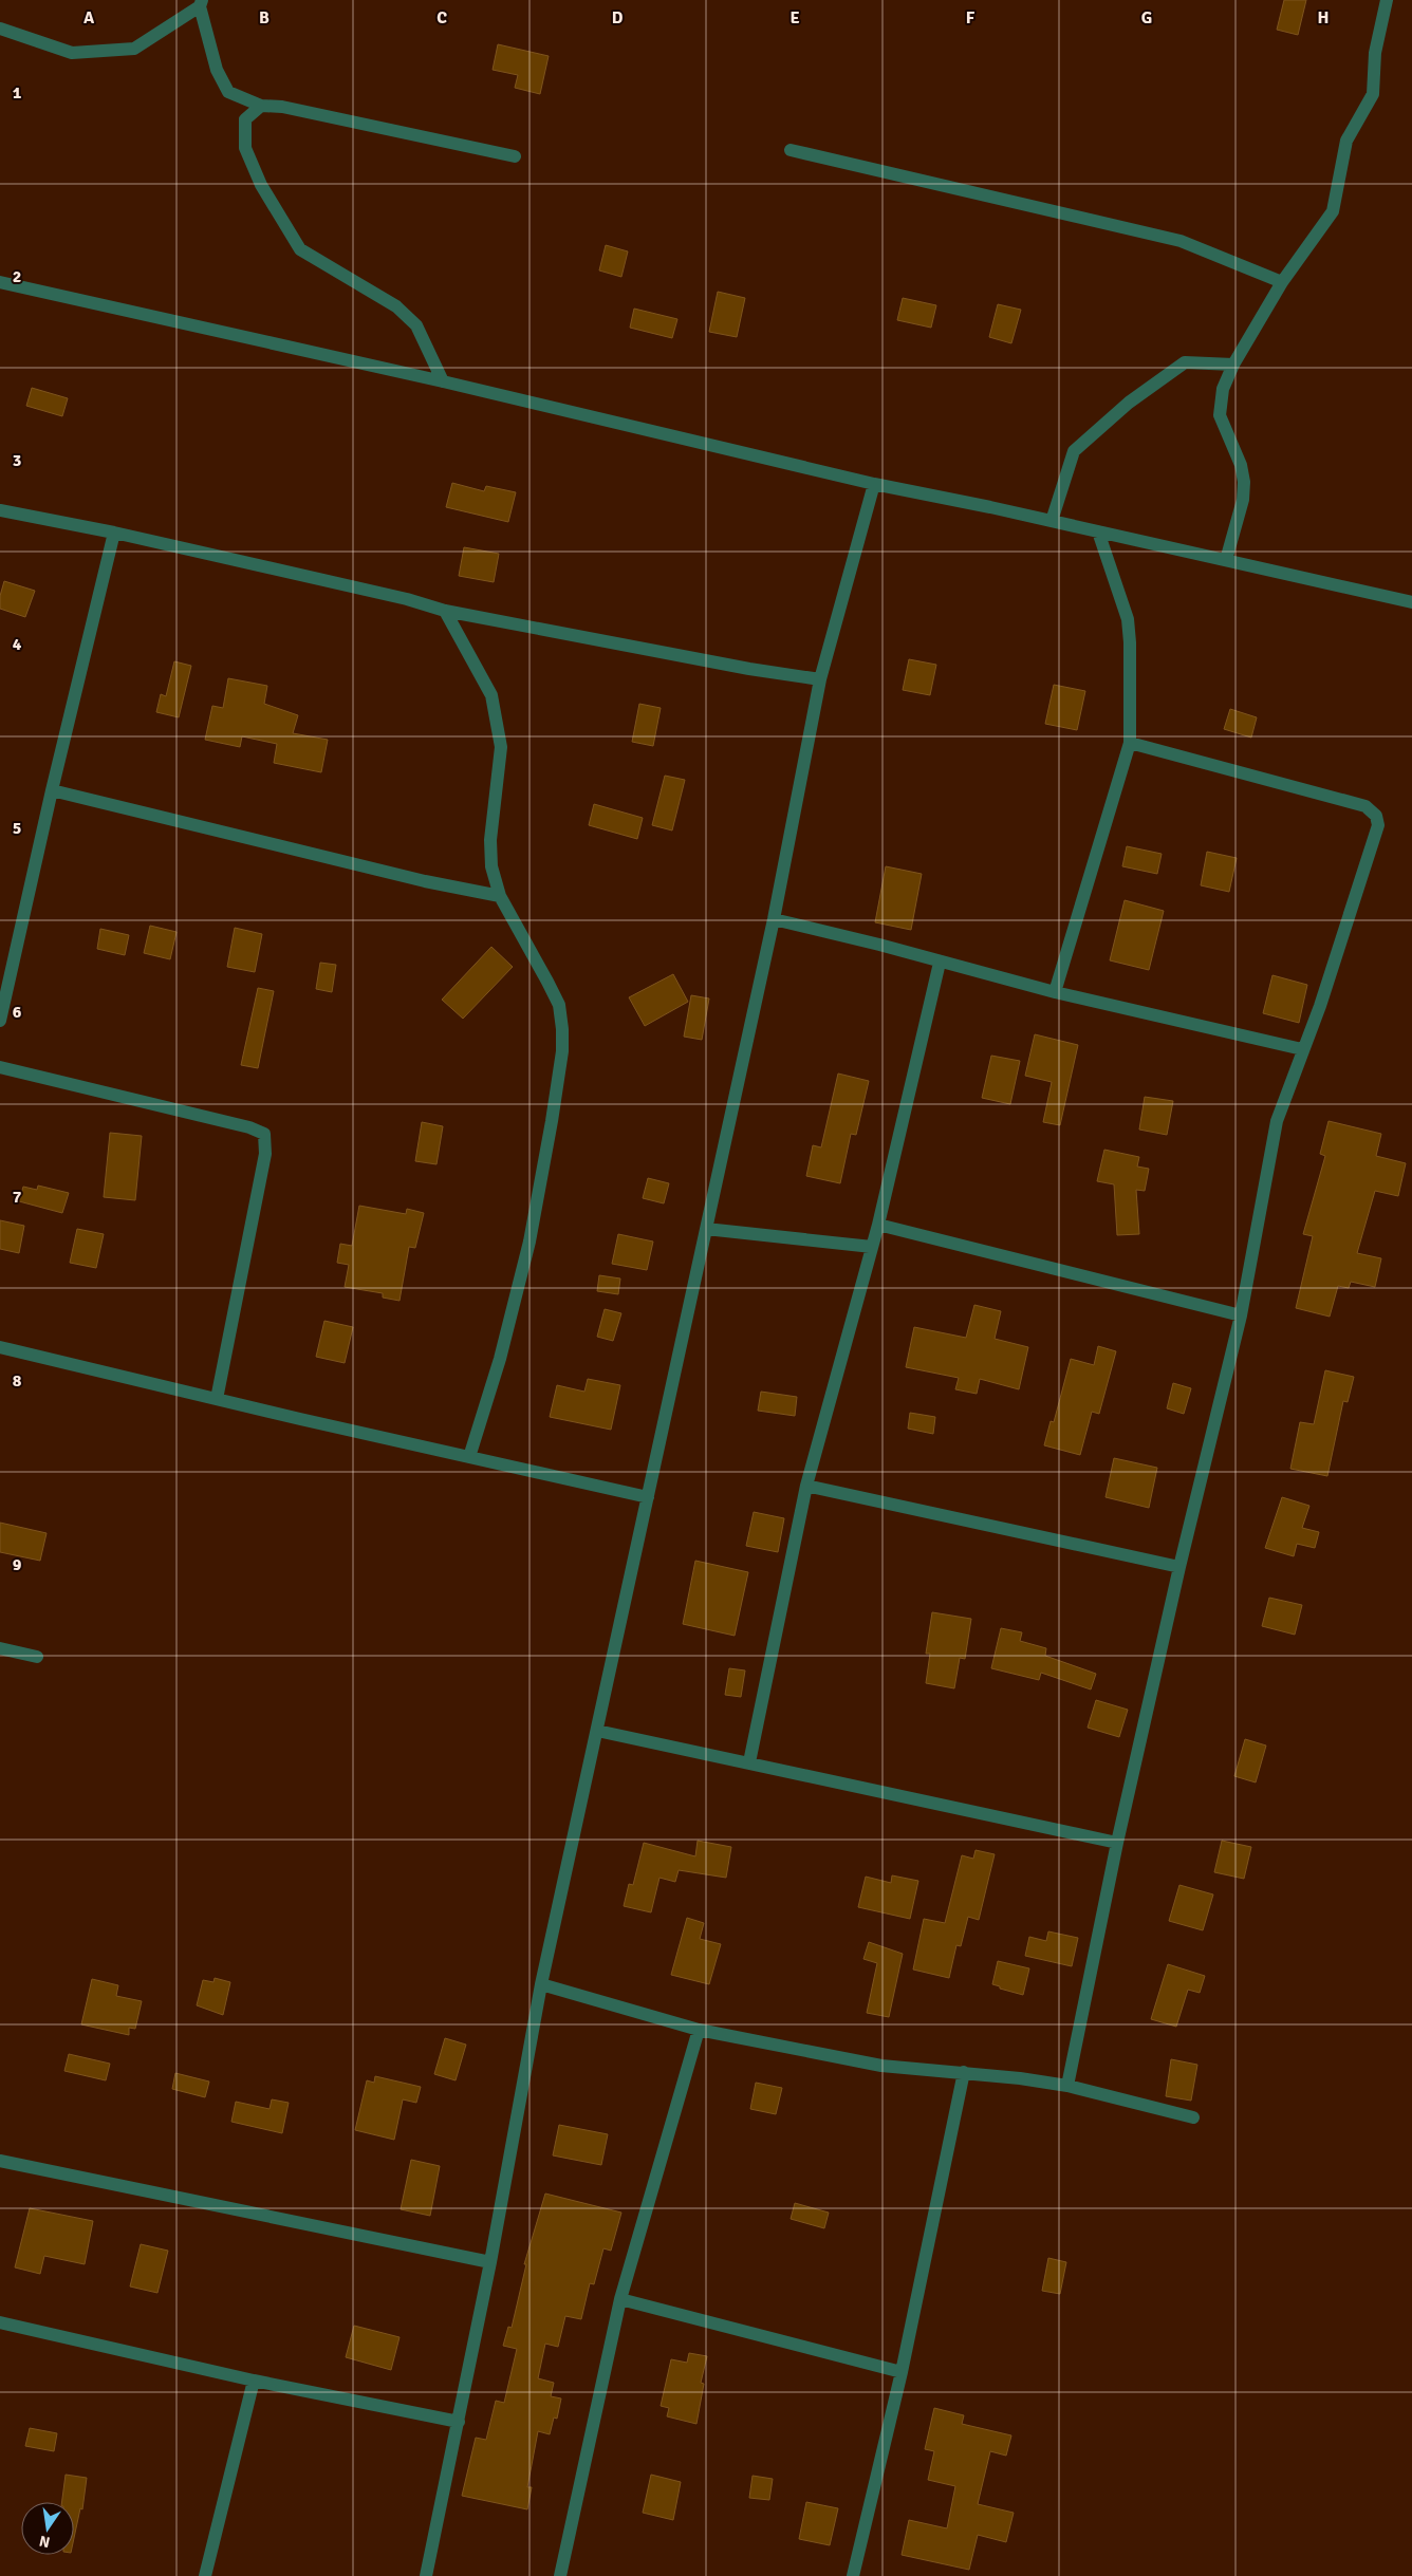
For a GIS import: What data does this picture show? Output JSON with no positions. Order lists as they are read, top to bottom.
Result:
{
  "north": "bottom",
  "grid": {
    "columns": [
      "A",
      "B",
      "C",
      "D",
      "E",
      "F",
      "G",
      "H"
    ],
    "rows": [
      "1",
      "2",
      "3",
      "4",
      "5",
      "6",
      "7",
      "8",
      "9"
    ]
  }
}
